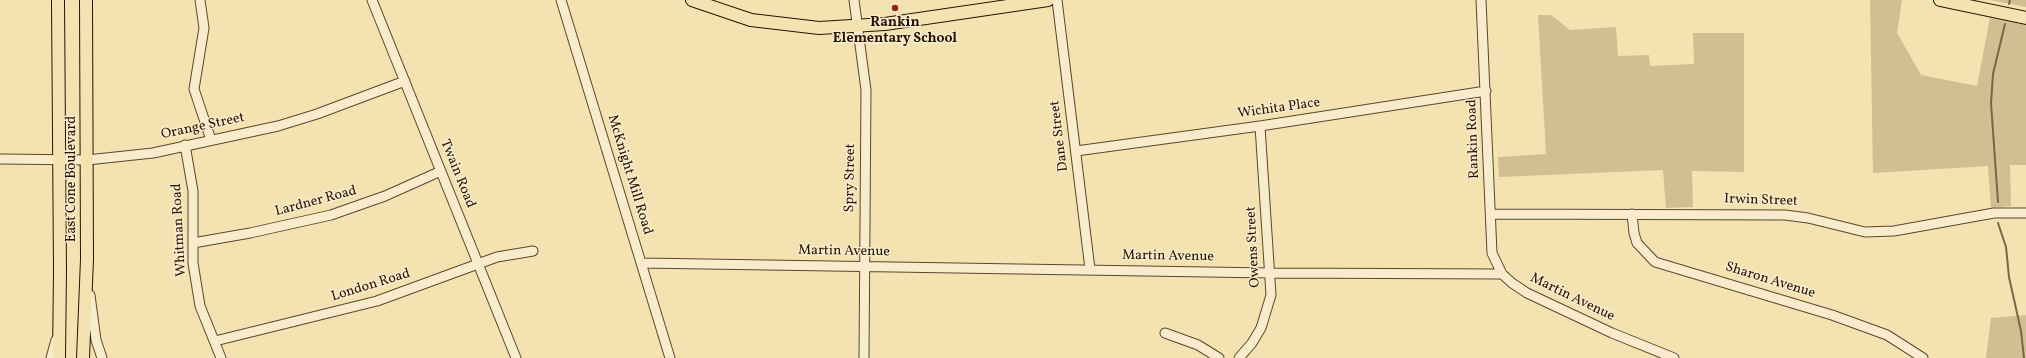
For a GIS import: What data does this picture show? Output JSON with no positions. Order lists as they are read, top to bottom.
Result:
{
  "streets": {
    "main road": ["East Cone Boulevard"],
    "street": [
      "Wichita Place",
      "Orange Street",
      "Dane Street",
      "Rankin Road",
      "Twain Road",
      "McKnight Mill Road",
      "Spry Street",
      "Irwin Street",
      "Lardner Road",
      "Whitman Road",
      "Owens Street",
      "Martin Avenue",
      "Sharon Avenue",
      "London Road"
    ]
  },
  "crossings": [
    ["Wichita Place", "Dane Street"],
    ["Wichita Place", "Rankin Road"],
    ["Wichita Place", "Owens Street"],
    ["Orange Street", "Twain Road"],
    ["Orange Street", "East Cone Boulevard"],
    ["Orange Street", "Whitman Road"],
    ["Dane Street", "Martin Avenue"],
    ["Rankin Road", "Irwin Street"],
    ["Rankin Road", "Martin Avenue"],
    ["Twain Road", "Lardner Road"],
    ["Twain Road", "London Road"],
    ["McKnight Mill Road", "Martin Avenue"],
    ["Spry Street", "Martin Avenue"],
    ["Irwin Street", "Sharon Avenue"],
    ["Lardner Road", "Whitman Road"],
    ["Whitman Road", "London Road"],
    ["Owens Street", "Martin Avenue"]
  ],
  "places": ["Rankin Elementary School"]
}
